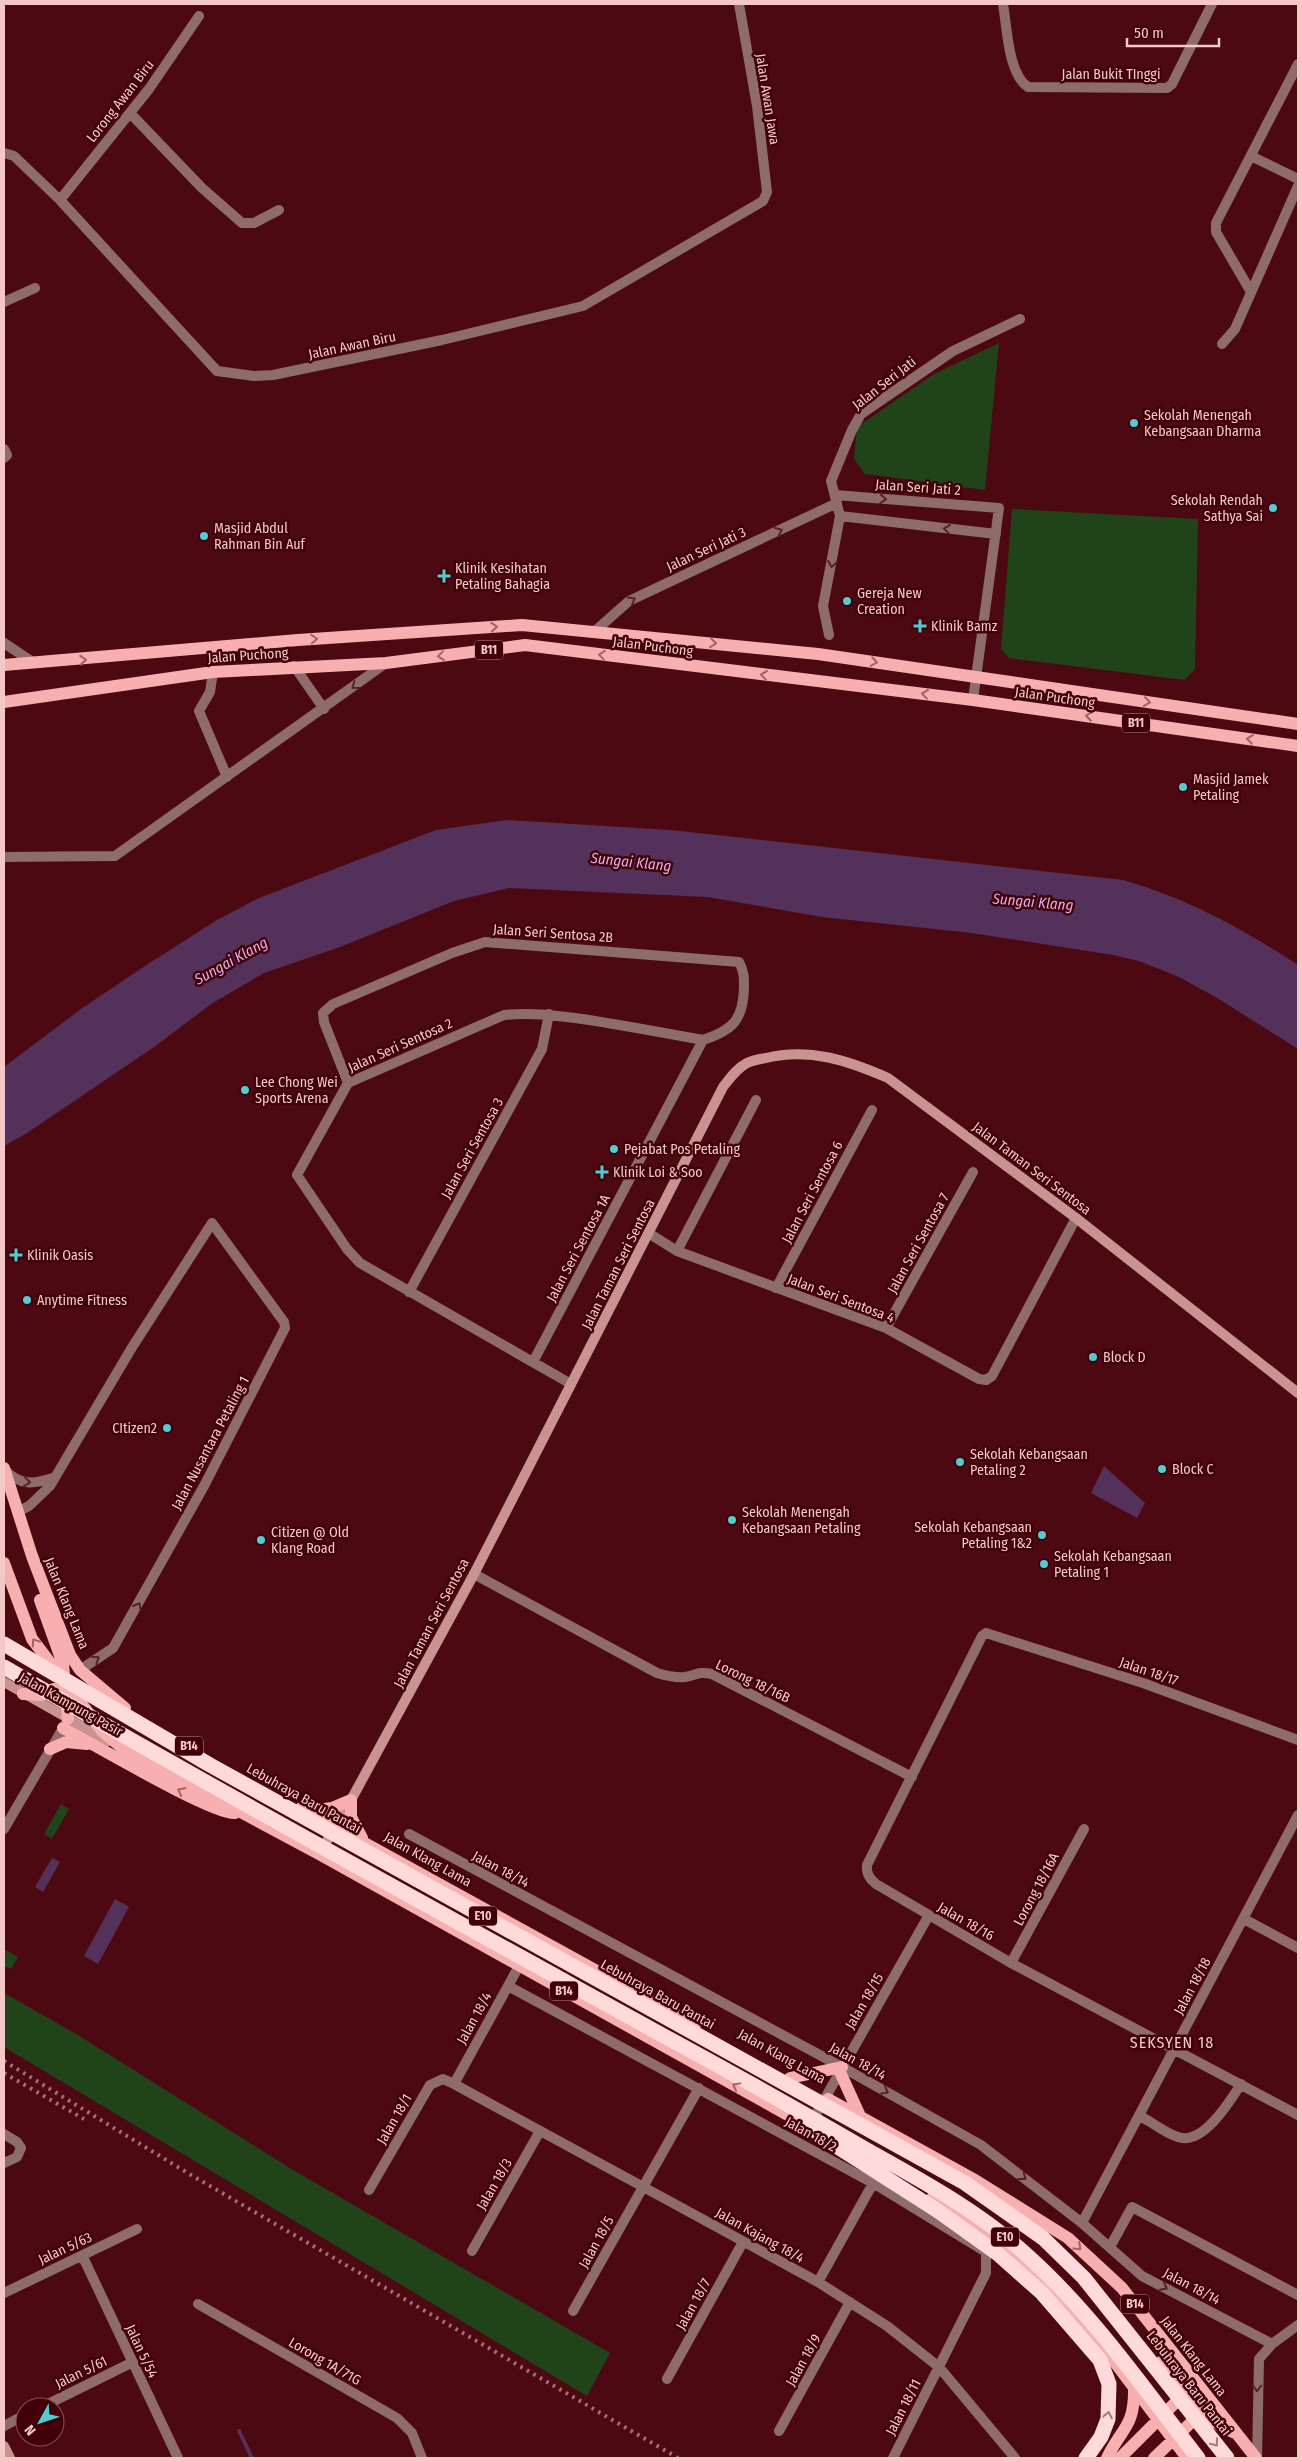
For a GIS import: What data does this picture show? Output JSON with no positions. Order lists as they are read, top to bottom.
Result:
{
  "streets": {
    "highway": ["Lebuhraya Baru Pantai", "E10"],
    "main road": [
      "Jalan Puchong",
      "B11",
      "Jalan Taman Seri Sentosa",
      "Jalan Klang Lama",
      "Jalan Kampung Pasir",
      "B14"
    ],
    "street": [
      "Jalan Bukit TInggi",
      "Jalan Awan Jawa",
      "Lorong Awan Biru",
      "Jalan Awan Biru",
      "Jalan Seri Jati",
      "Jalan Seri Jati 2",
      "Jalan Seri Jati 3",
      "Jalan Seri Sentosa 2B",
      "Jalan Seri Sentosa 2",
      "Jalan Seri Sentosa 3",
      "Jalan Seri Sentosa 6",
      "Jalan Seri Sentosa 7",
      "Jalan Seri Sentosa 1A",
      "Jalan Seri Sentosa 4",
      "Jalan Nusantara Petaling 1",
      "Jalan 18/17",
      "Lorong 18/16B",
      "Jalan 18/14",
      "Lorong 18/16A",
      "Jalan 18/16",
      "Jalan 18/18",
      "Jalan 18/15",
      "Jalan 18/4",
      "Jalan 18/1",
      "Jalan 18/2",
      "Jalan 18/3",
      "Jalan Kajang 18/4",
      "Jalan 18/5",
      "Jalan 5/63",
      "Jalan 18/7",
      "Jalan 5/54",
      "Jalan 18/9",
      "Lorong 1A/71G",
      "Jalan 5/61",
      "Jalan 18/11"
    ]
  },
  "crossings": [
    ["Jalan Awan Jawa", "Jalan Awan Biru"],
    ["Lorong Awan Biru", "Jalan Awan Biru"],
    ["Jalan Seri Jati", "Jalan Seri Jati 2"],
    ["Jalan Seri Jati", "Jalan Seri Jati 3"],
    ["Jalan Seri Jati 2", "Jalan Seri Jati 3"],
    ["Jalan Seri Jati 3", "Jalan Puchong"],
    ["Jalan Seri Sentosa 2B", "Jalan Seri Sentosa 2"],
    ["Jalan Seri Sentosa 2B", "Jalan Seri Sentosa 1A"],
    ["Jalan Seri Sentosa 2", "Jalan Seri Sentosa 3"],
    ["Jalan Seri Sentosa 2", "Jalan Taman Seri Sentosa"],
    ["Jalan Seri Sentosa 2", "Jalan Seri Sentosa 1A"],
    ["Jalan Taman Seri Sentosa", "Jalan Seri Sentosa 4"],
    ["Jalan Taman Seri Sentosa", "Jalan Klang Lama"],
    ["Jalan Taman Seri Sentosa", "Lorong 18/16B"],
    ["Jalan Taman Seri Sentosa", "B14"],
    ["Jalan Seri Sentosa 6", "Jalan Seri Sentosa 4"],
    ["Jalan Seri Sentosa 7", "Jalan Seri Sentosa 4"],
    ["Jalan Nusantara Petaling 1", "Jalan Klang Lama"],
    ["Jalan Klang Lama", "Jalan 18/15"],
    ["Jalan 18/17", "Jalan 18/16"],
    ["Lorong 18/16B", "Jalan 18/16"],
    ["Jalan Kampung Pasir", "B14"],
    ["B14", "Jalan 18/15"],
    ["B14", "Jalan 18/4"],
    ["Jalan 18/14", "Jalan 18/18"],
    ["Jalan 18/14", "Jalan 18/15"],
    ["Lorong 18/16A", "Jalan 18/16"],
    ["Jalan 18/16", "Jalan 18/18"],
    ["Jalan 18/16", "Jalan 18/15"],
    ["Jalan 18/4", "Jalan 18/1"],
    ["Jalan 18/4", "Jalan 18/2"],
    ["Jalan 18/4", "Jalan Kajang 18/4"],
    ["Jalan 18/1", "Jalan Kajang 18/4"],
    ["Jalan 18/2", "Jalan Kajang 18/4"],
    ["Jalan 18/2", "Jalan 18/5"],
    ["Jalan 18/2", "Jalan 18/11"],
    ["Jalan 18/3", "Jalan Kajang 18/4"],
    ["Jalan Kajang 18/4", "Jalan 18/5"],
    ["Jalan Kajang 18/4", "Jalan 18/7"],
    ["Jalan Kajang 18/4", "Jalan 18/9"],
    ["Jalan Kajang 18/4", "Jalan 18/11"],
    ["Jalan 5/63", "Jalan 5/54"],
    ["Jalan 5/54", "Jalan 5/61"]
  ],
  "one_way": ["Jalan Seri Jati 3", "Jalan 18/14"],
  "districts": ["SEKSYEN 18"],
  "water": ["Sungai Klang"],
  "places": {
    "other": [
      "Sekolah Menengah Kebangsaan Dharma",
      "Sekolah Rendah Sathya Sai",
      "Masjid Abdul Rahman Bin Auf",
      "Gereja New Creation",
      "Masjid Jamek Petaling",
      "Lee Chong Wei Sports Arena",
      "Pejabat Pos Petaling",
      "Anytime Fitness",
      "Block D",
      "CItizen2",
      "Sekolah Kebangsaan Petaling 2",
      "Block C",
      "Sekolah Menengah Kebangsaan Petaling",
      "Sekolah Kebangsaan Petaling 1&2",
      "Citizen @ Old Klang Road",
      "Sekolah Kebangsaan Petaling 1"
    ],
    "health": [
      "Klinik Kesihatan Petaling Bahagia",
      "Klinik Bamz",
      "Klinik Loi & Soo",
      "Klinik Oasis"
    ]
  },
  "scale_bar": "50 m",
  "north": "bottom left"
}
